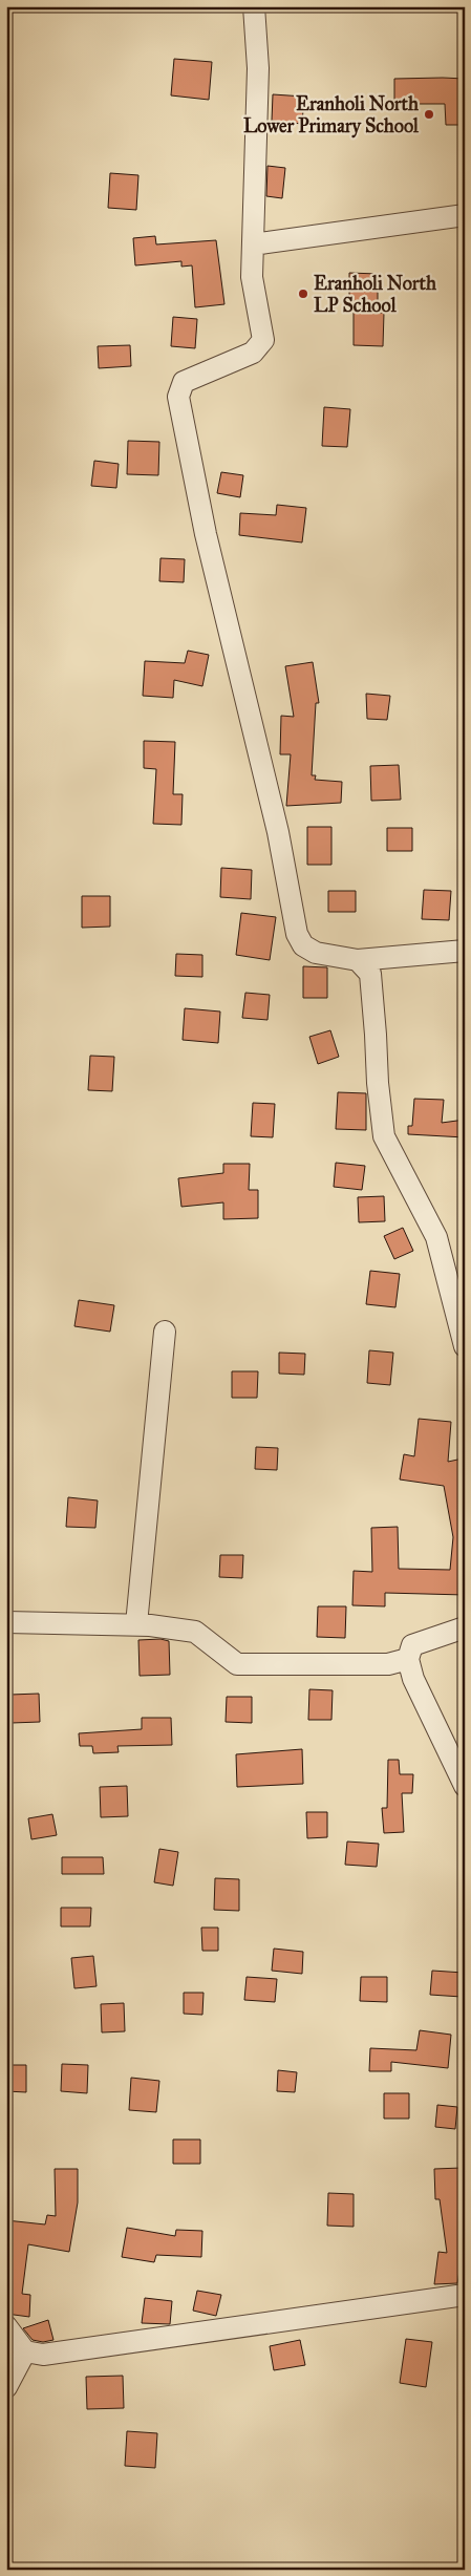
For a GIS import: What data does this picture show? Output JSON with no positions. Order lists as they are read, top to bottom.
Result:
{
  "places": ["Eranholi North Lower Primary School", "Eranholi North LP School"]
}
